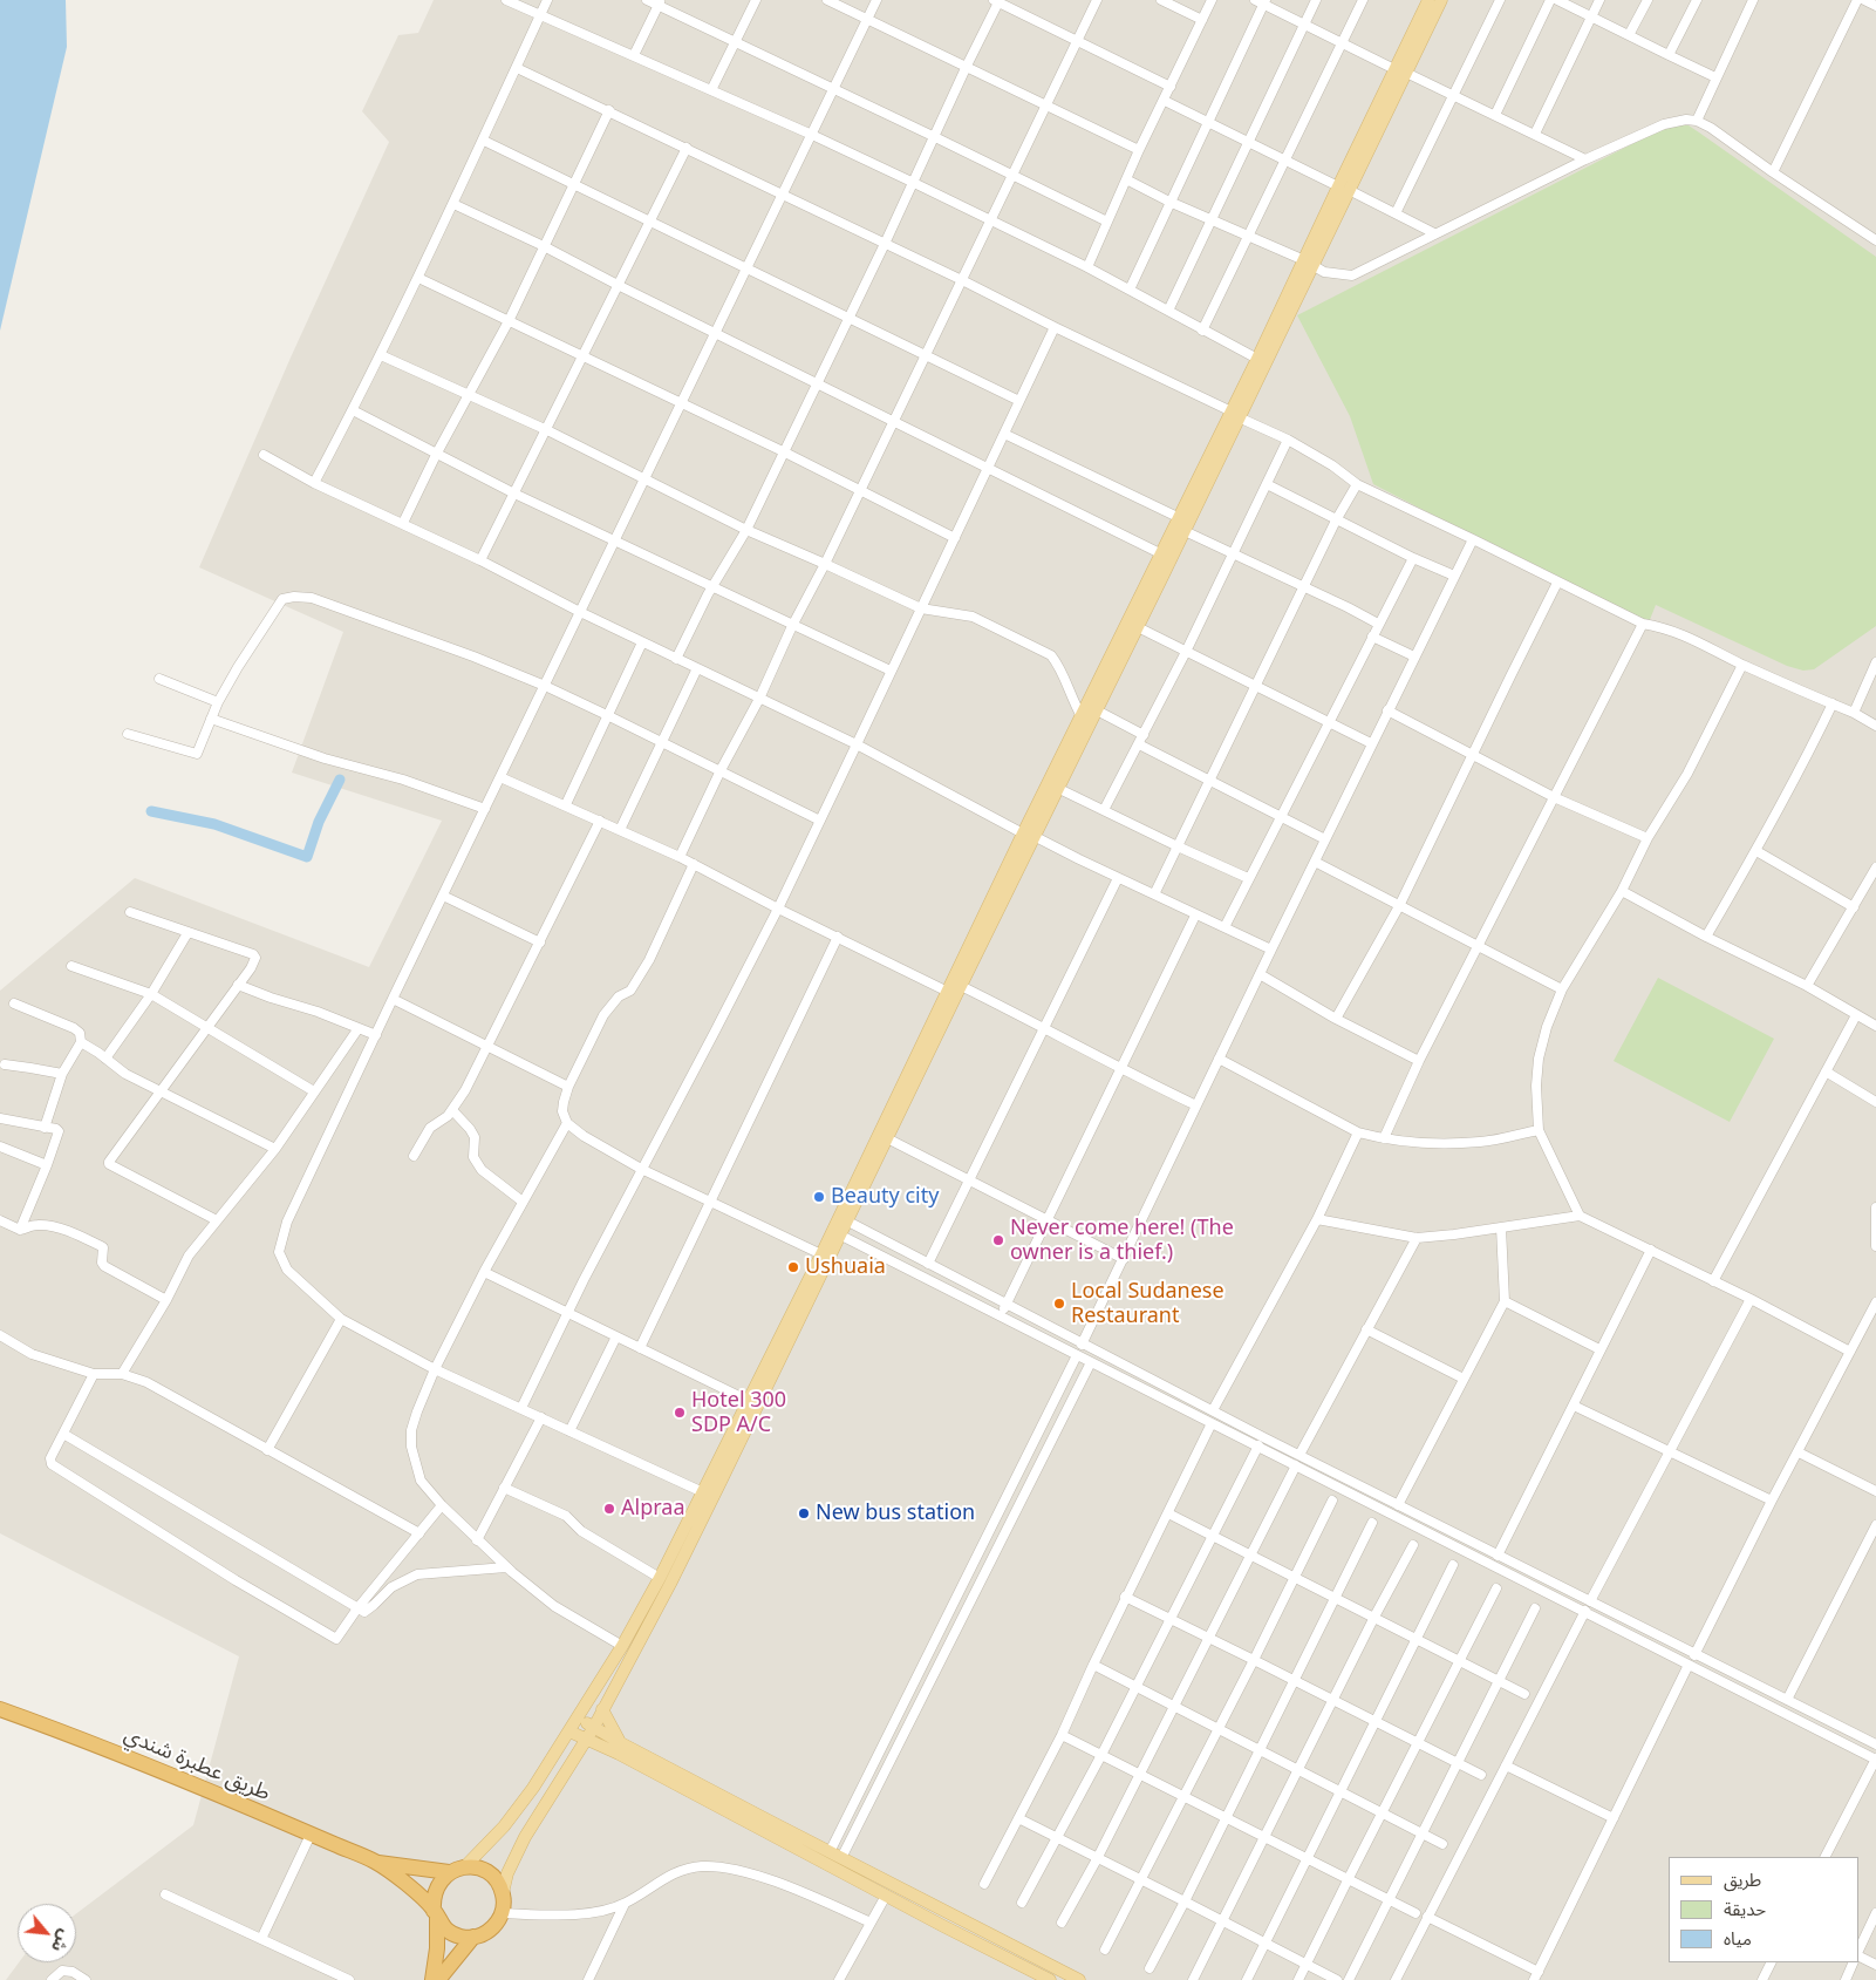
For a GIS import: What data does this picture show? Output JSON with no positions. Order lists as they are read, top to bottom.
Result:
{
  "streets": {
    "highway": ["طريق عطبرة شندي"]
  },
  "places": [
    "Beauty city",
    "Never come here! (The owner is a thief.)",
    "Ushuaia",
    "Local Sudanese Restaurant",
    "Hotel 300 SDP A/C",
    "Alpraa",
    "New bus station"
  ],
  "legend": ["طريق", "حديقة", "مياه"],
  "north": "bottom right"
}
